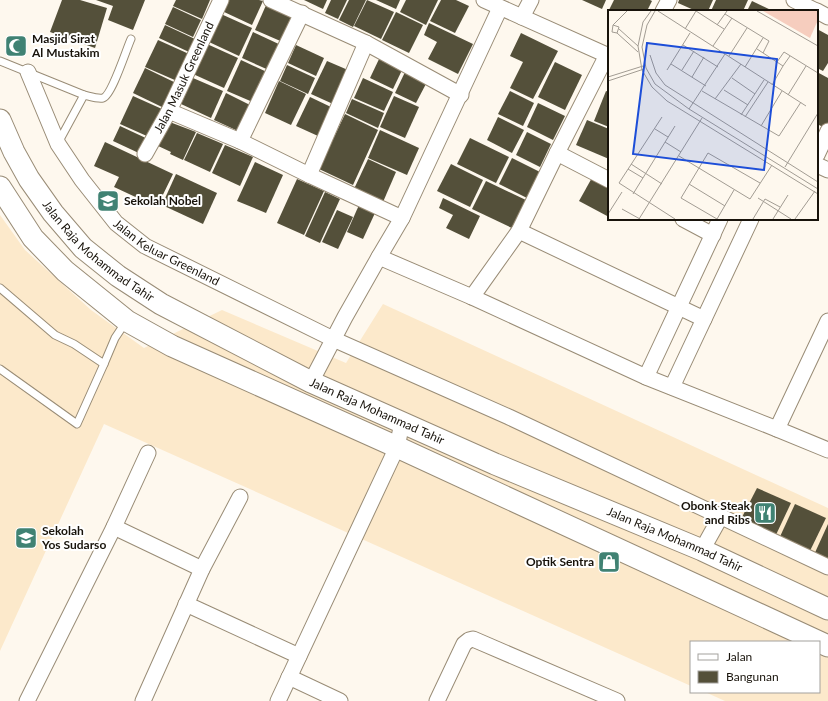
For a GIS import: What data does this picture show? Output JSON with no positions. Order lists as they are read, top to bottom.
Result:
{
  "streets": {
    "main road": ["Jalan Raja Mohammad Tahir"],
    "street": ["Jalan Masuk Greenland", "Jalan Keluar Greenland"]
  },
  "places": {
    "mosque": ["Masjid Sirat Al Mustakim"],
    "school or university": ["Sekolah Nobel", "Sekolah Yos Sudarso"],
    "restaurant": ["Obonk Steak and Ribs"],
    "shop": ["Optik Sentra"]
  },
  "legend": ["Jalan", "Bangunan"]
}
